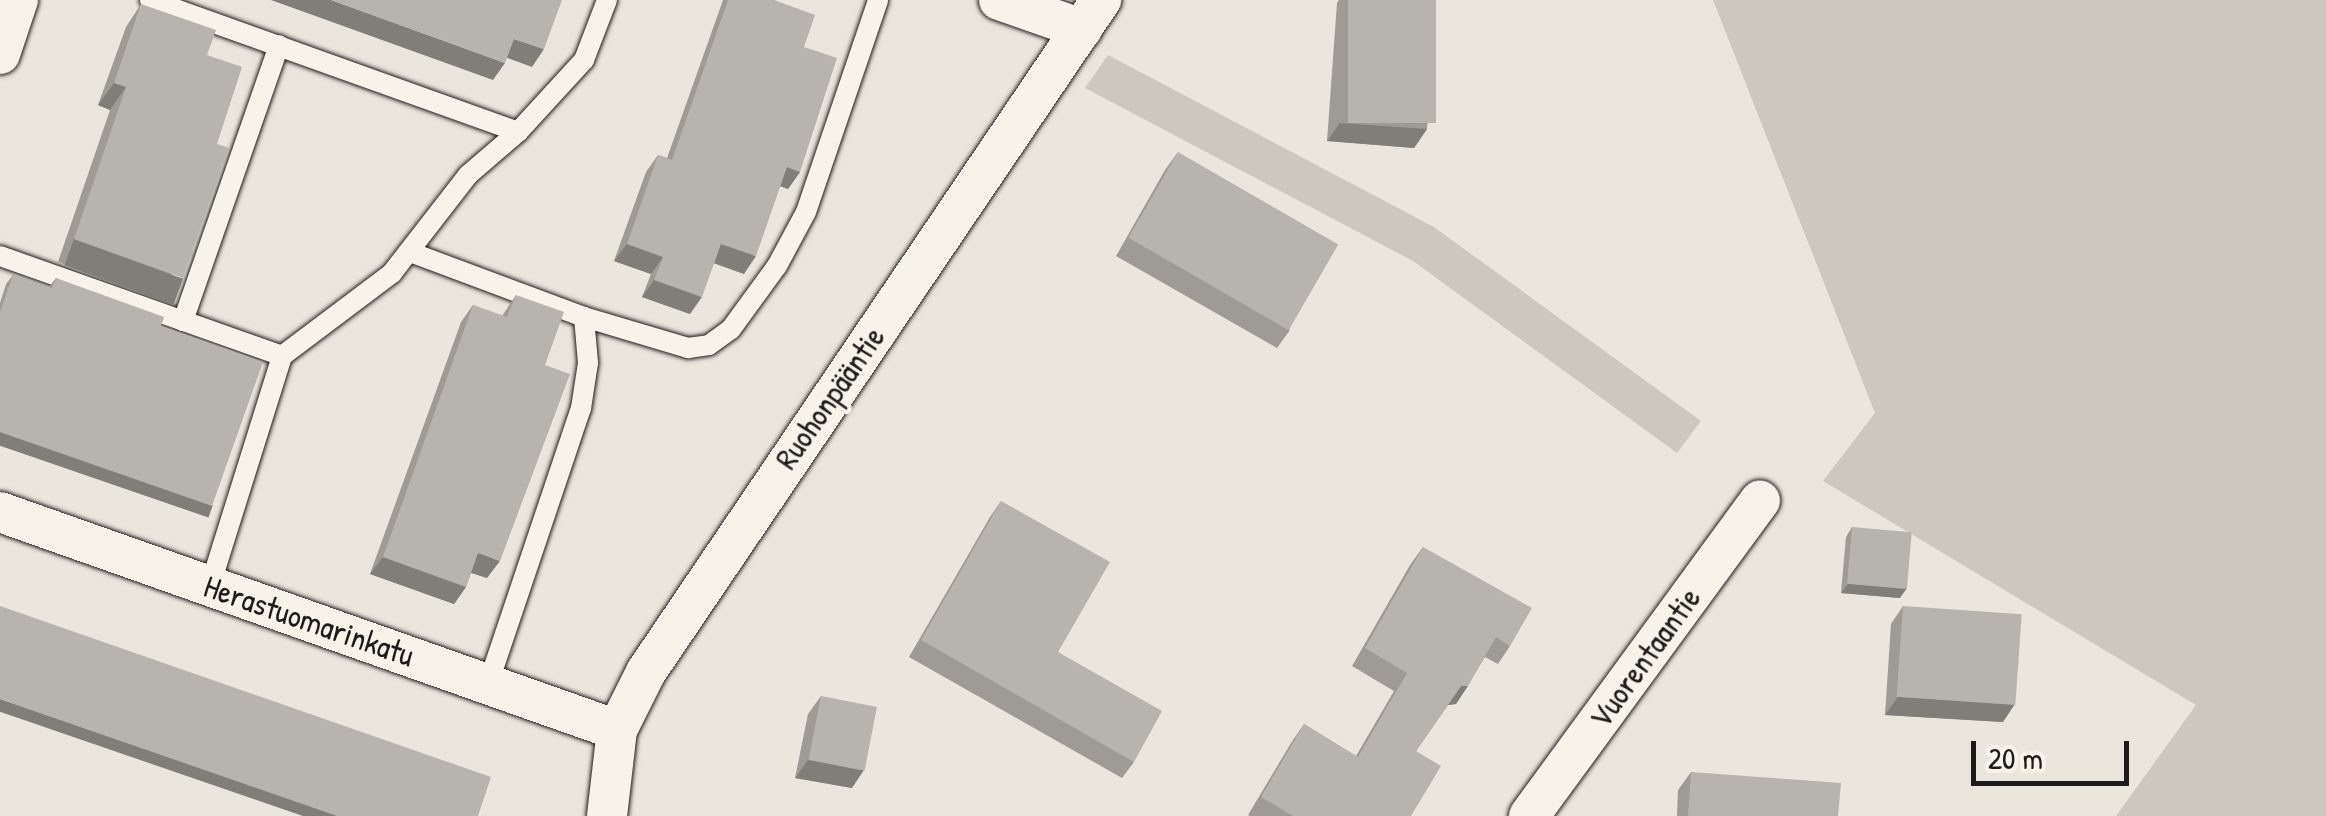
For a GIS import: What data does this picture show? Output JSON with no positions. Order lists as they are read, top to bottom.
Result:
{
  "streets": {
    "street": ["Ruohonpääntie", "Herastuomarinkatu", "Vuorentaantie"]
  },
  "crossings": [
    ["Ruohonpääntie", "Herastuomarinkatu"]
  ],
  "scale_bar": "20 m"
}
